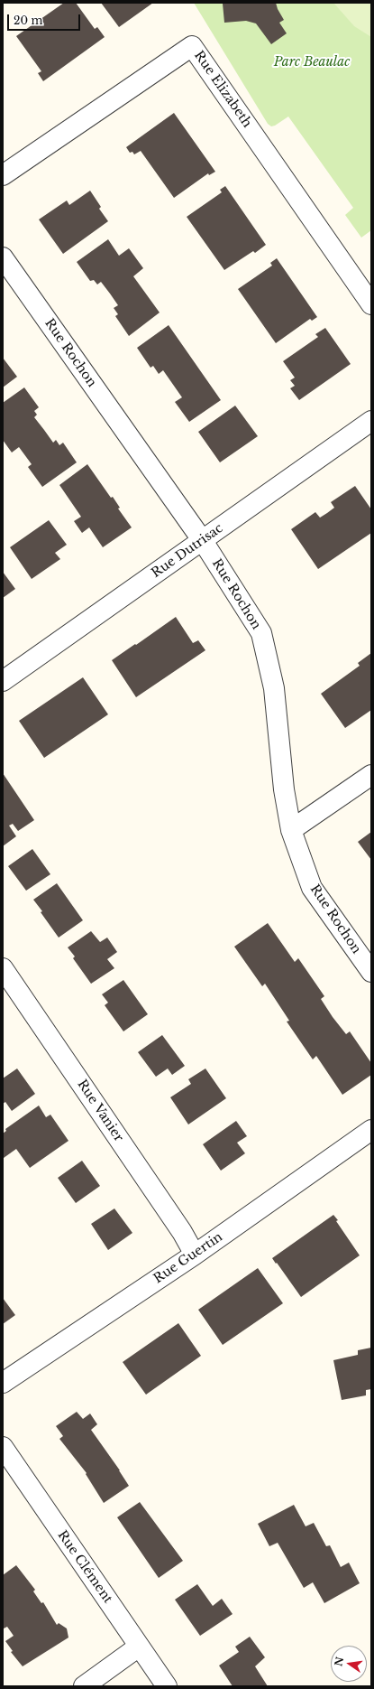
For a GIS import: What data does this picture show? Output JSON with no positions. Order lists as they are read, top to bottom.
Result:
{
  "streets": {
    "street": [
      "Rue Elizabeth",
      "Rue Rochon",
      "Rue Dutrisac",
      "Rue Vanier",
      "Rue Guertin",
      "Rue Clément"
    ]
  },
  "crossings": [
    ["Rue Rochon", "Rue Dutrisac"],
    ["Rue Vanier", "Rue Guertin"]
  ],
  "parks": ["Parc Beaulac"],
  "scale_bar": "20 m",
  "north": "left"
}
